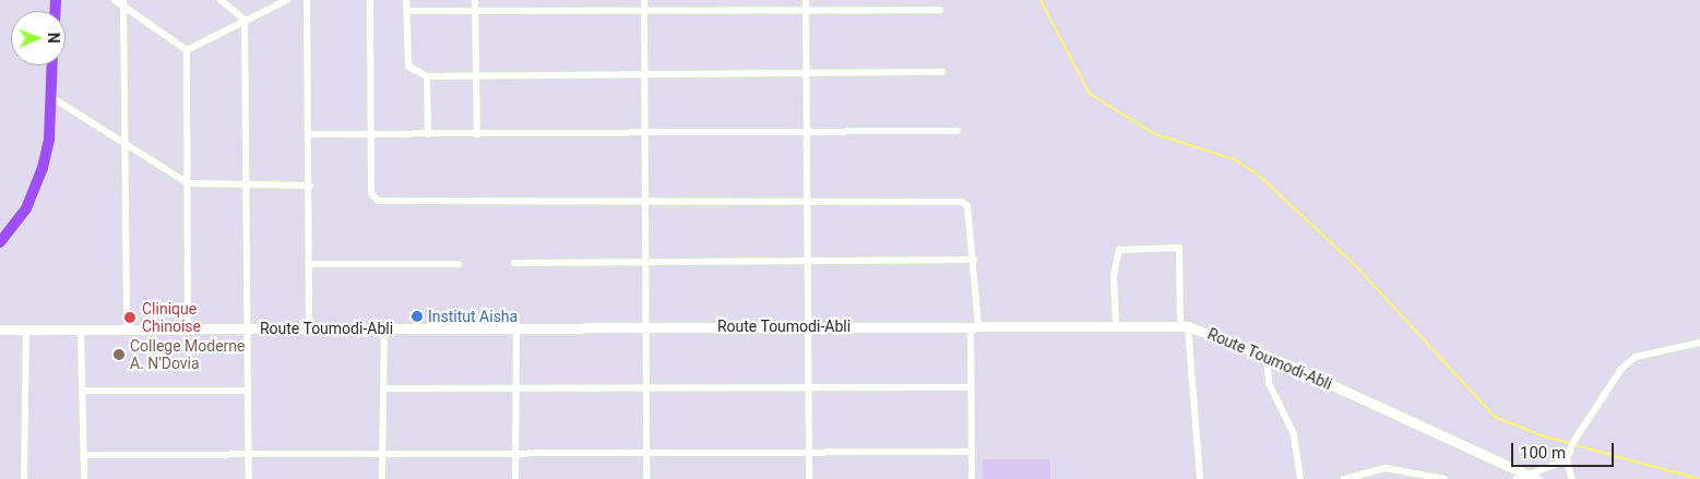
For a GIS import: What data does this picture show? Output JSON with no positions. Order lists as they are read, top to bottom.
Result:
{
  "streets": {
    "street": ["Route Toumodi-Abli"]
  },
  "places": ["Institut Aisha", "Clinique Chinoise", "College Moderne A. N'Dovia"],
  "scale_bar": "100 m",
  "north": "right"
}
